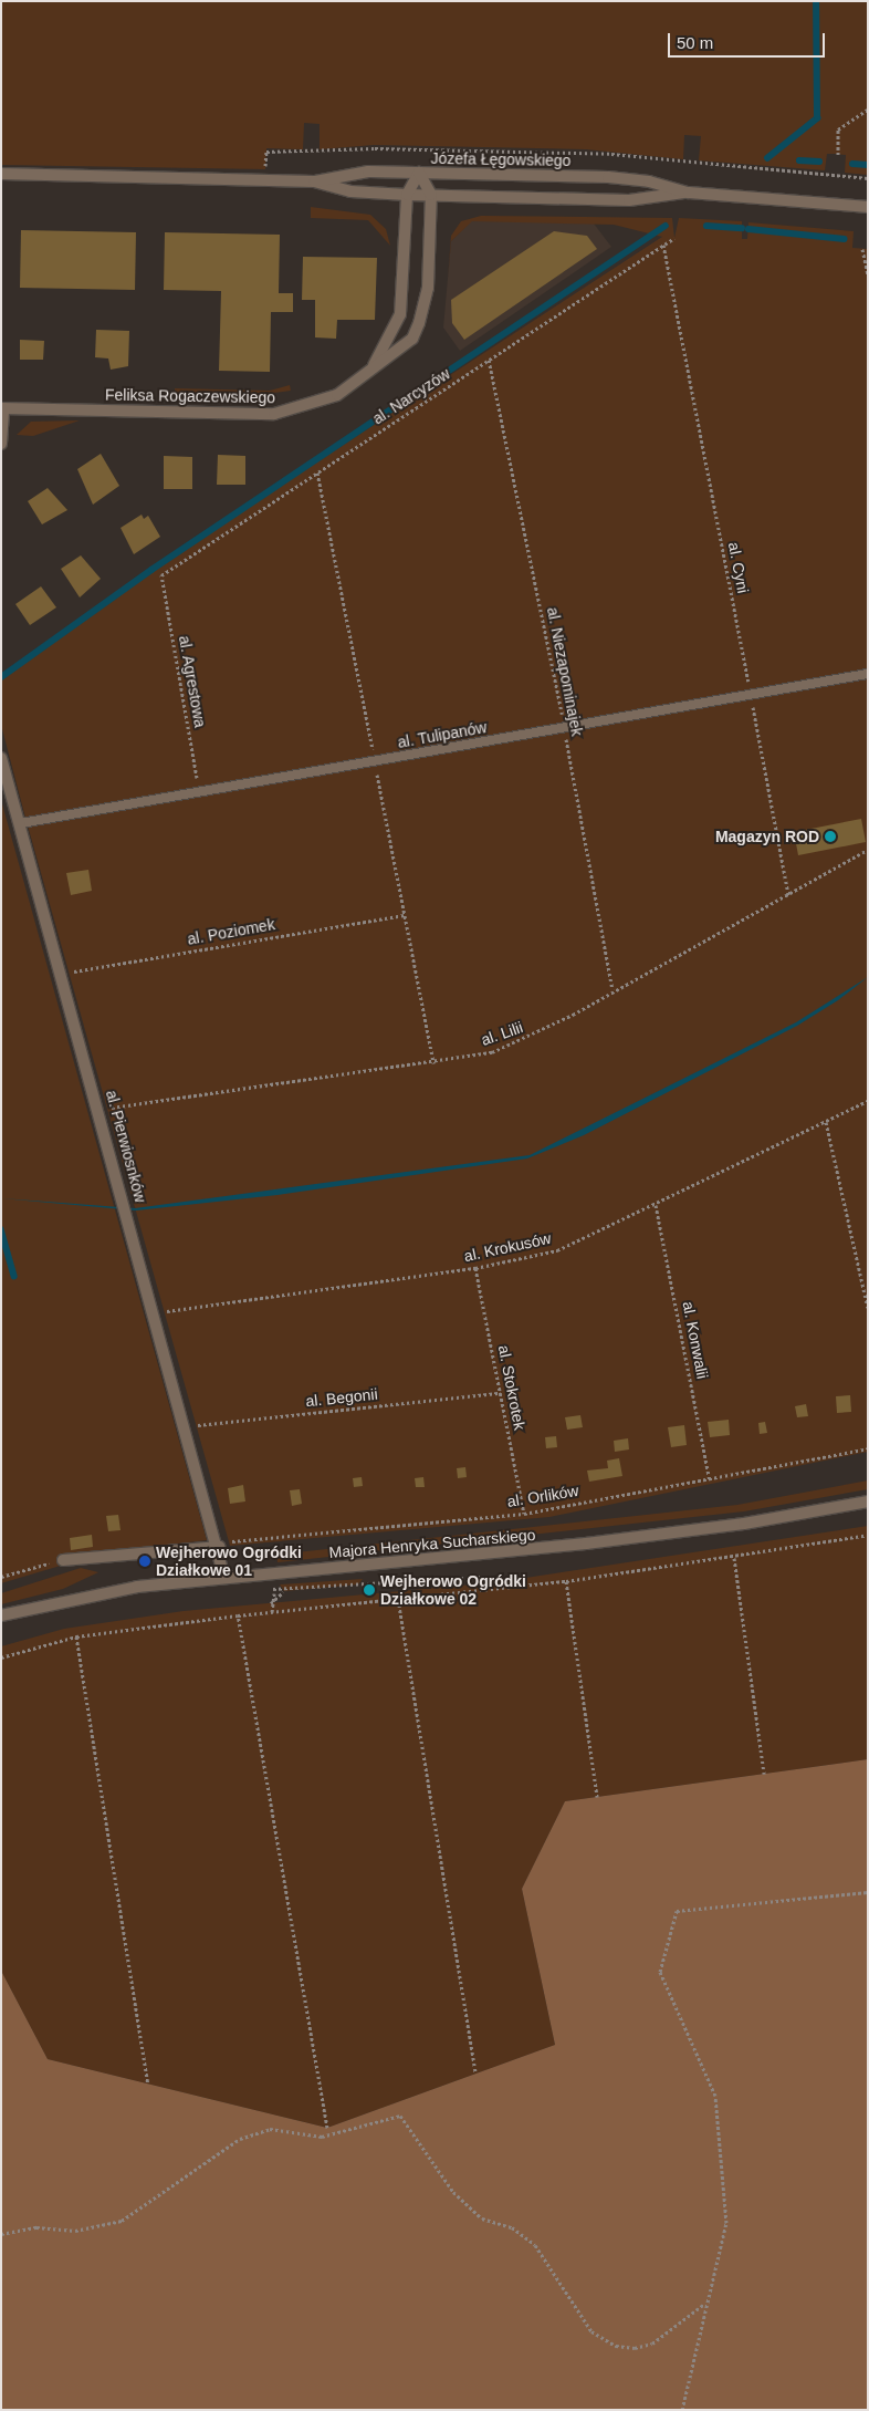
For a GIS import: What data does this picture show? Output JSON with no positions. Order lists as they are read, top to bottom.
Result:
{
  "streets": {
    "street": [
      "Józefa Łęgowskiego",
      "Feliksa Rogaczewskiego",
      "al. Pierwiosnków",
      "Majora Henryka Sucharskiego"
    ],
    "lane": ["al. Tulipanów"],
    "path": [
      "al. Narcyzów",
      "al. Cyni",
      "al. Niezapominajek",
      "al. Agrestowa",
      "al. Poziomek",
      "al. Lilii",
      "al. Krokusów",
      "al. Konwalii",
      "al. Stokrotek",
      "al. Begonii",
      "al. Orlików"
    ]
  },
  "crossings": [
    ["Józefa Łęgowskiego", "Feliksa Rogaczewskiego"],
    ["al. Narcyzów", "al. Cyni"],
    ["al. Narcyzów", "al. Niezapominajek"],
    ["al. Narcyzów", "al. Agrestowa"],
    ["al. Cyni", "al. Tulipanów"],
    ["al. Cyni", "al. Lilii"],
    ["al. Niezapominajek", "al. Tulipanów"],
    ["al. Niezapominajek", "al. Lilii"],
    ["al. Agrestowa", "al. Tulipanów"],
    ["al. Tulipanów", "al. Pierwiosnków"],
    ["al. Poziomek", "al. Pierwiosnków"],
    ["al. Lilii", "al. Pierwiosnków"],
    ["al. Pierwiosnków", "al. Krokusów"],
    ["al. Pierwiosnków", "al. Begonii"],
    ["al. Pierwiosnków", "al. Orlików"],
    ["al. Pierwiosnków", "Majora Henryka Sucharskiego"],
    ["al. Krokusów", "al. Konwalii"],
    ["al. Krokusów", "al. Stokrotek"],
    ["al. Konwalii", "al. Orlików"],
    ["al. Stokrotek", "al. Begonii"],
    ["al. Stokrotek", "al. Orlików"]
  ],
  "places": ["Magazyn ROD", "Wejherowo Ogródki Działkowe 01", "Wejherowo Ogródki Działkowe 02"],
  "scale_bar": "50 m"
}
